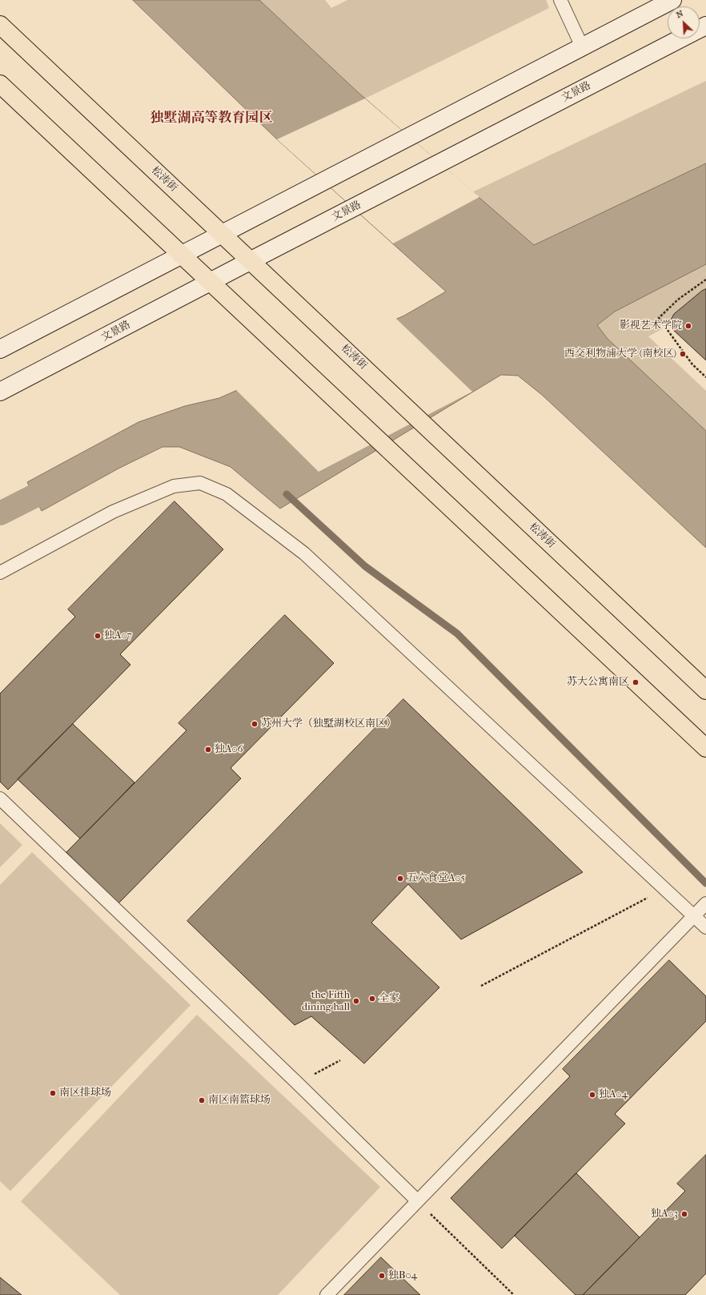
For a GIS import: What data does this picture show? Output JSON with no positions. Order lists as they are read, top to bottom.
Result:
{
  "streets": {
    "main road": ["文景路", "松涛街"]
  },
  "crossings": [
    ["文景路", "松涛街"]
  ],
  "districts": ["独墅湖高等教育园区"],
  "places": [
    "影视艺术学院",
    "西交利物浦大学 (南校区)",
    "独A07",
    "苏大公寓南区",
    "苏州大学（独墅湖校区南区）",
    "独A06",
    "五六食堂A05",
    "全家",
    "the Fifth dining hall",
    "南区排球场",
    "独A04",
    "南区南篮球场",
    "独A03",
    "独B04"
  ],
  "north": "top left"
}
